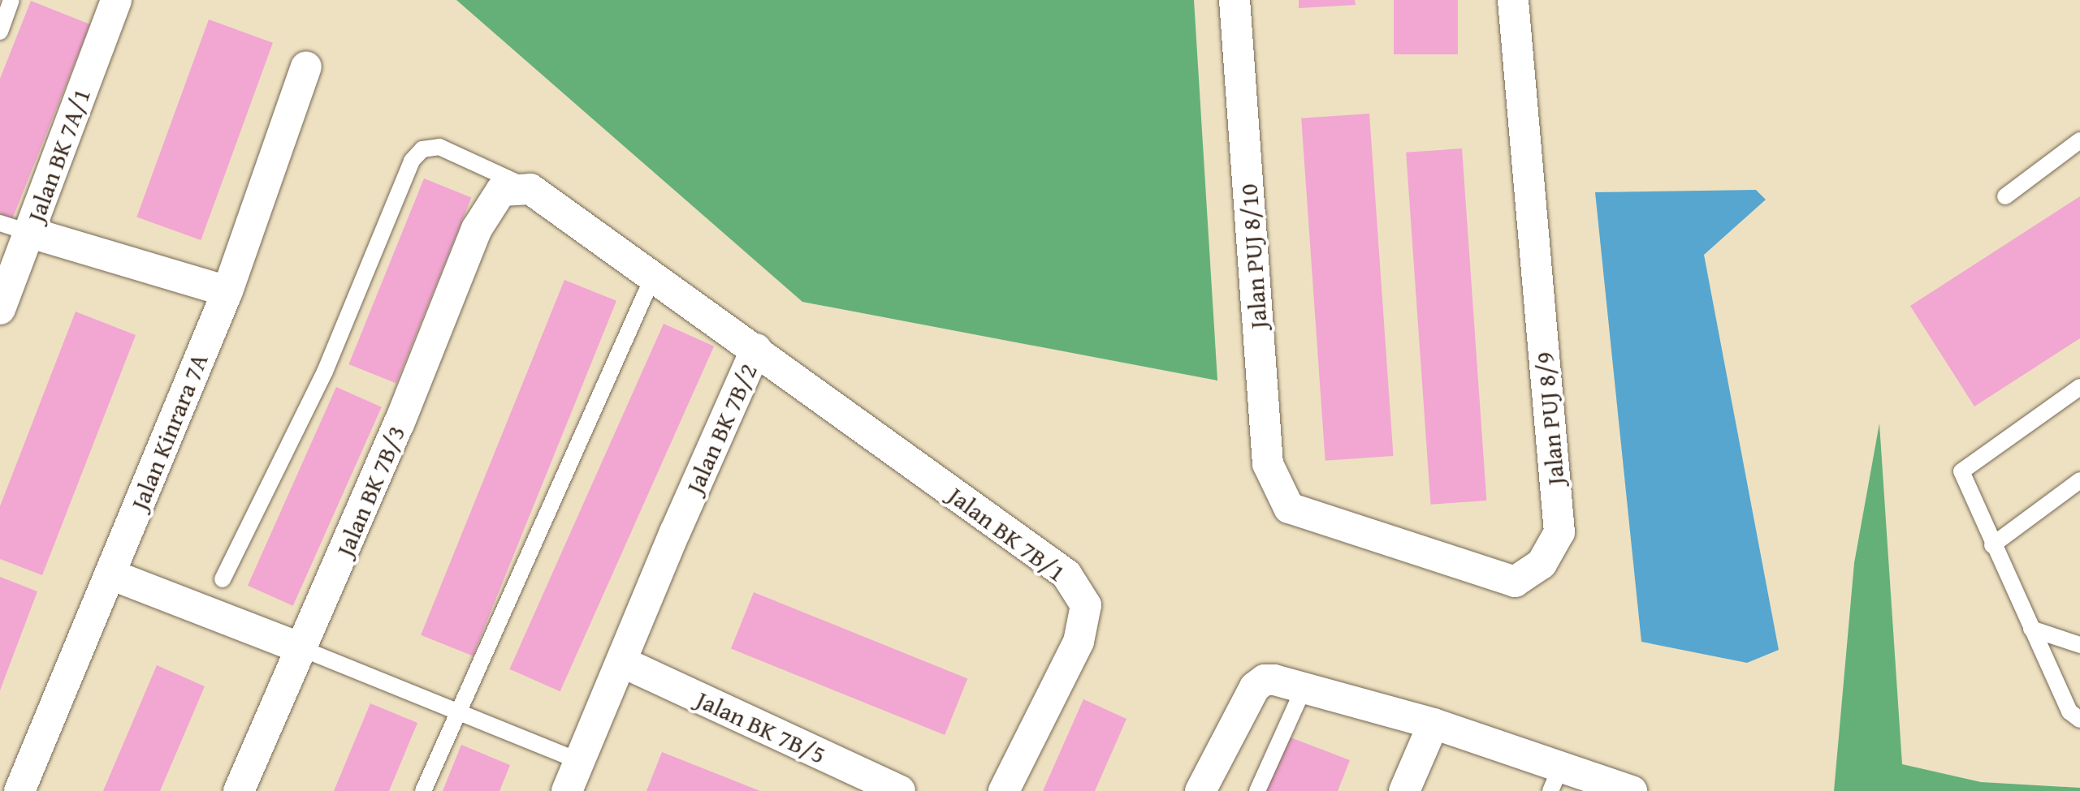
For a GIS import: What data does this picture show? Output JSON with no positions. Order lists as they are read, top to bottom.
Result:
{
  "streets": {
    "street": [
      "Jalan BK 7A/1",
      "Jalan PUJ 8/10",
      "Jalan PUJ 8/9",
      "Jalan BK 7B/2",
      "Jalan Kinrara 7A",
      "Jalan BK 7B/3",
      "Jalan BK 7B/1",
      "Jalan BK 7B/5"
    ]
  },
  "crossings": [
    ["Jalan PUJ 8/10", "Jalan PUJ 8/9"],
    ["Jalan BK 7B/2", "Jalan BK 7B/3"],
    ["Jalan BK 7B/2", "Jalan BK 7B/1"],
    ["Jalan BK 7B/2", "Jalan BK 7B/5"]
  ]
}
